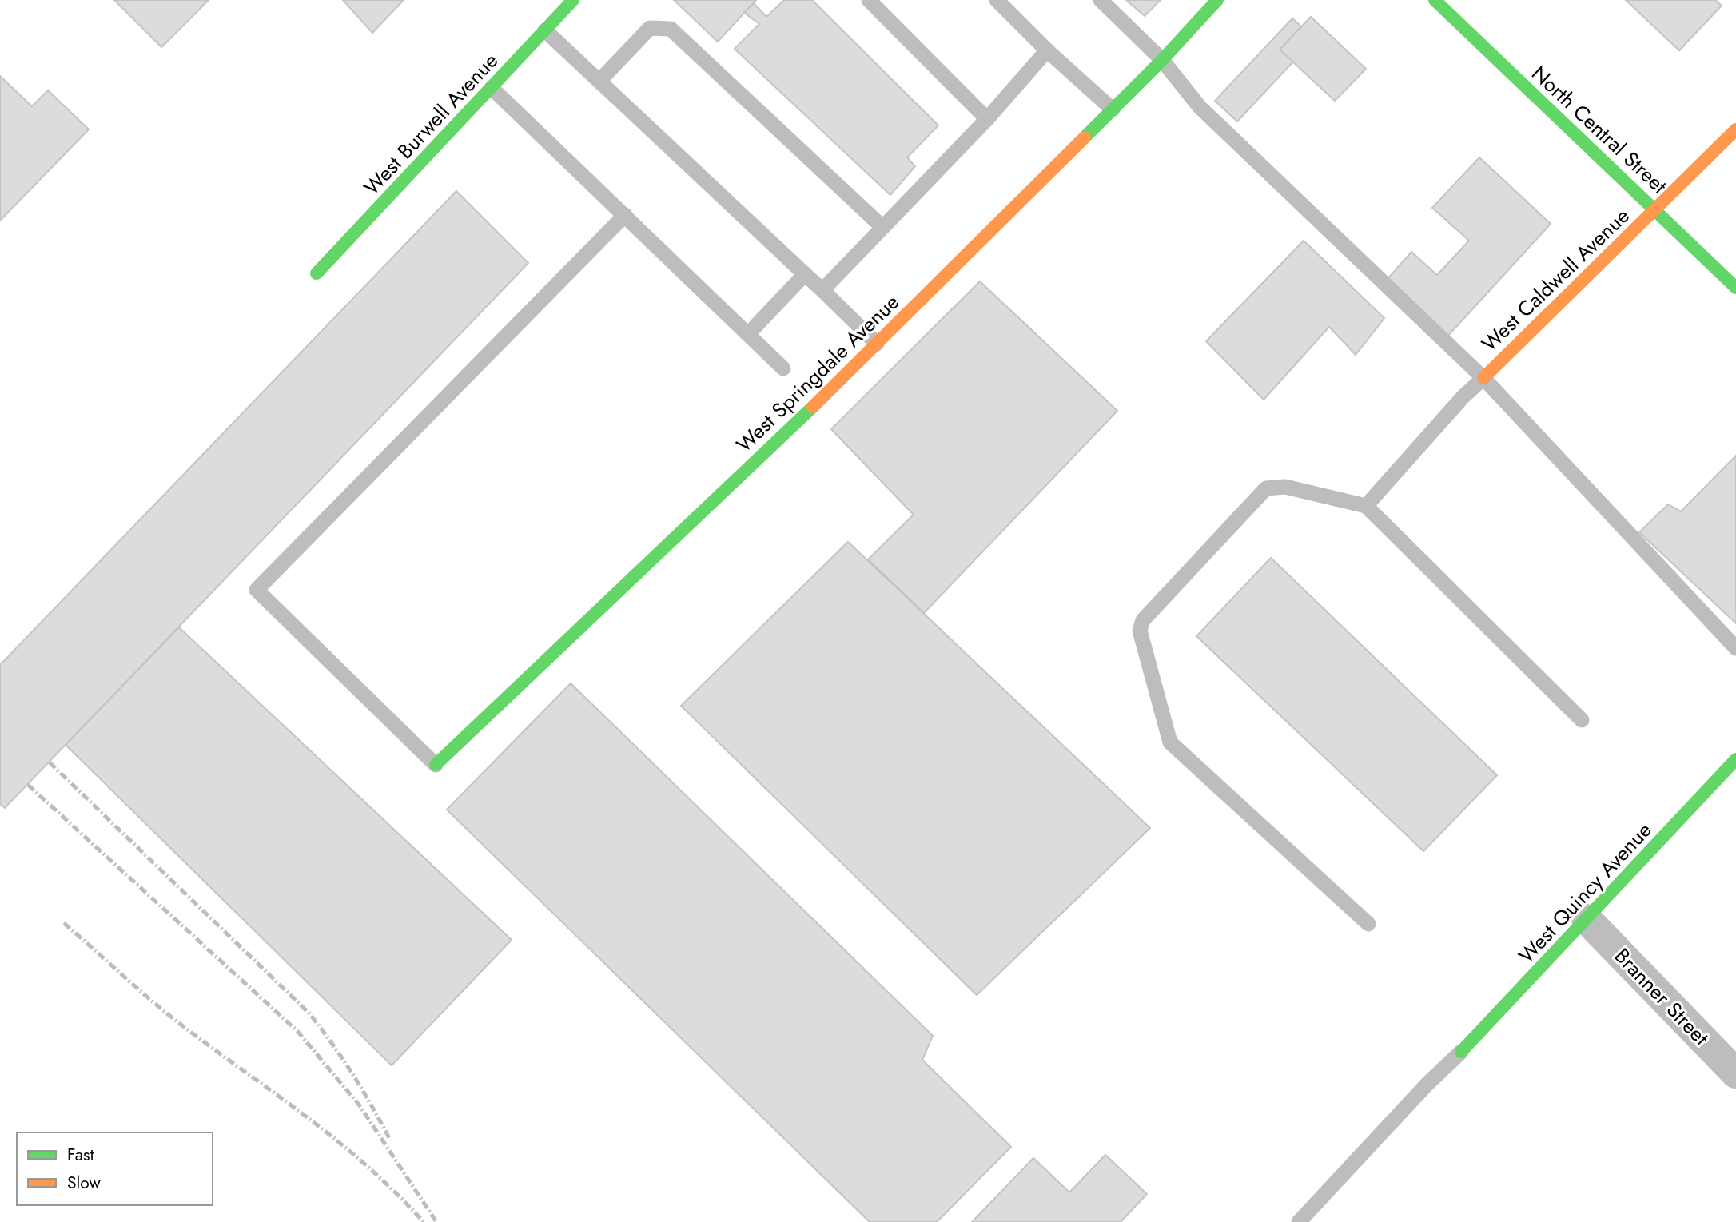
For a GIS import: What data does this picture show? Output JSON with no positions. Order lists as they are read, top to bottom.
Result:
{
  "streets": {
    "street": [
      "West Burwell Avenue",
      "North Central Street",
      "West Caldwell Avenue",
      "West Springdale Avenue",
      "West Quincy Avenue",
      "Branner Street"
    ]
  },
  "crossings": [
    ["North Central Street", "West Caldwell Avenue"],
    ["West Quincy Avenue", "Branner Street"]
  ],
  "legend": ["Fast", "Slow"]
}
